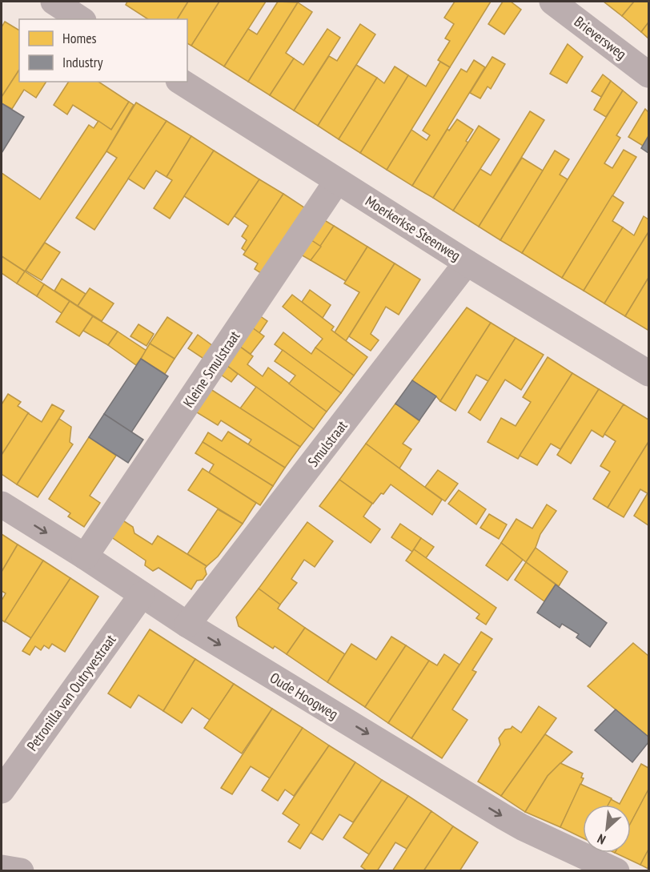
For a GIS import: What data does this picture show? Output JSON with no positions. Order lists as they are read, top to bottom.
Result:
{
  "streets": {
    "street": [
      "Brieversweg",
      "Moerkerkse Steenweg",
      "Kleine Smulstraat",
      "Smulstraat",
      "Petronilla van Outryvestraat",
      "Oude Hoogweg"
    ]
  },
  "crossings": [
    ["Moerkerkse Steenweg", "Kleine Smulstraat"],
    ["Moerkerkse Steenweg", "Smulstraat"],
    ["Kleine Smulstraat", "Oude Hoogweg"],
    ["Smulstraat", "Oude Hoogweg"],
    ["Petronilla van Outryvestraat", "Oude Hoogweg"]
  ],
  "one_way": ["Oude Hoogweg"],
  "legend": ["Homes", "Industry"],
  "north": "bottom left"
}
